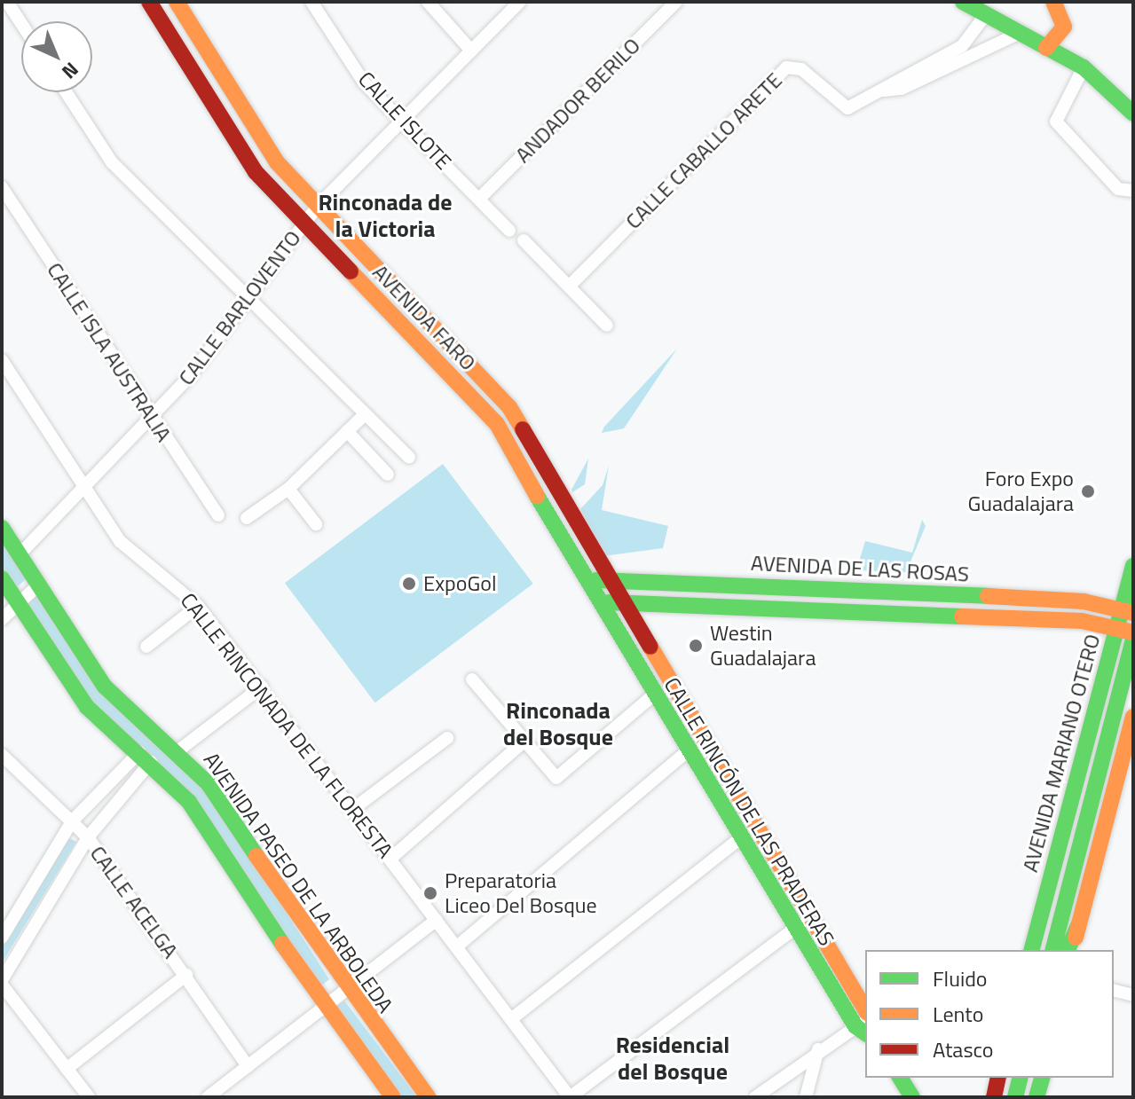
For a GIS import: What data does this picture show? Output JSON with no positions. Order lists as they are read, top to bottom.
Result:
{
  "streets": {
    "street": [
      "ANDADOR BERILO",
      "CALLE ISLOTE",
      "CALLE CABALLO ARETE",
      "CALLE BARLOVENTO",
      "AVENIDA FARO",
      "CALLE ISLA AUSTRALIA",
      "AVENIDA DE LAS ROSAS",
      "CALLE RINCONADA DE LA FLORESTA",
      "AVENIDA MARIANO OTERO",
      "CALLE RINCÓN DE LAS PRADERAS",
      "AVENIDA PASEO DE LA ARBOLEDA",
      "CALLE ACELGA"
    ]
  },
  "crossings": [
    ["ANDADOR BERILO", "CALLE ISLOTE"],
    ["CALLE ISLOTE", "CALLE BARLOVENTO"],
    ["CALLE BARLOVENTO", "AVENIDA FARO"],
    ["CALLE BARLOVENTO", "CALLE ISLA AUSTRALIA"],
    ["CALLE BARLOVENTO", "CALLE RINCONADA DE LA FLORESTA"],
    ["CALLE BARLOVENTO", "AVENIDA PASEO DE LA ARBOLEDA"],
    ["AVENIDA FARO", "AVENIDA DE LAS ROSAS"],
    ["AVENIDA FARO", "CALLE RINCÓN DE LAS PRADERAS"],
    ["AVENIDA DE LAS ROSAS", "AVENIDA MARIANO OTERO"],
    ["AVENIDA DE LAS ROSAS", "CALLE RINCÓN DE LAS PRADERAS"]
  ],
  "districts": ["Rinconada de la Victoria", "Rinconada del Bosque", "Residencial del Bosque"],
  "places": [
    "Foro Expo Guadalajara",
    "ExpoGol",
    "Westin Guadalajara",
    "Preparatoria Liceo Del Bosque"
  ],
  "legend": ["Fluido", "Lento", "Atasco"],
  "north": "bottom right"
}
